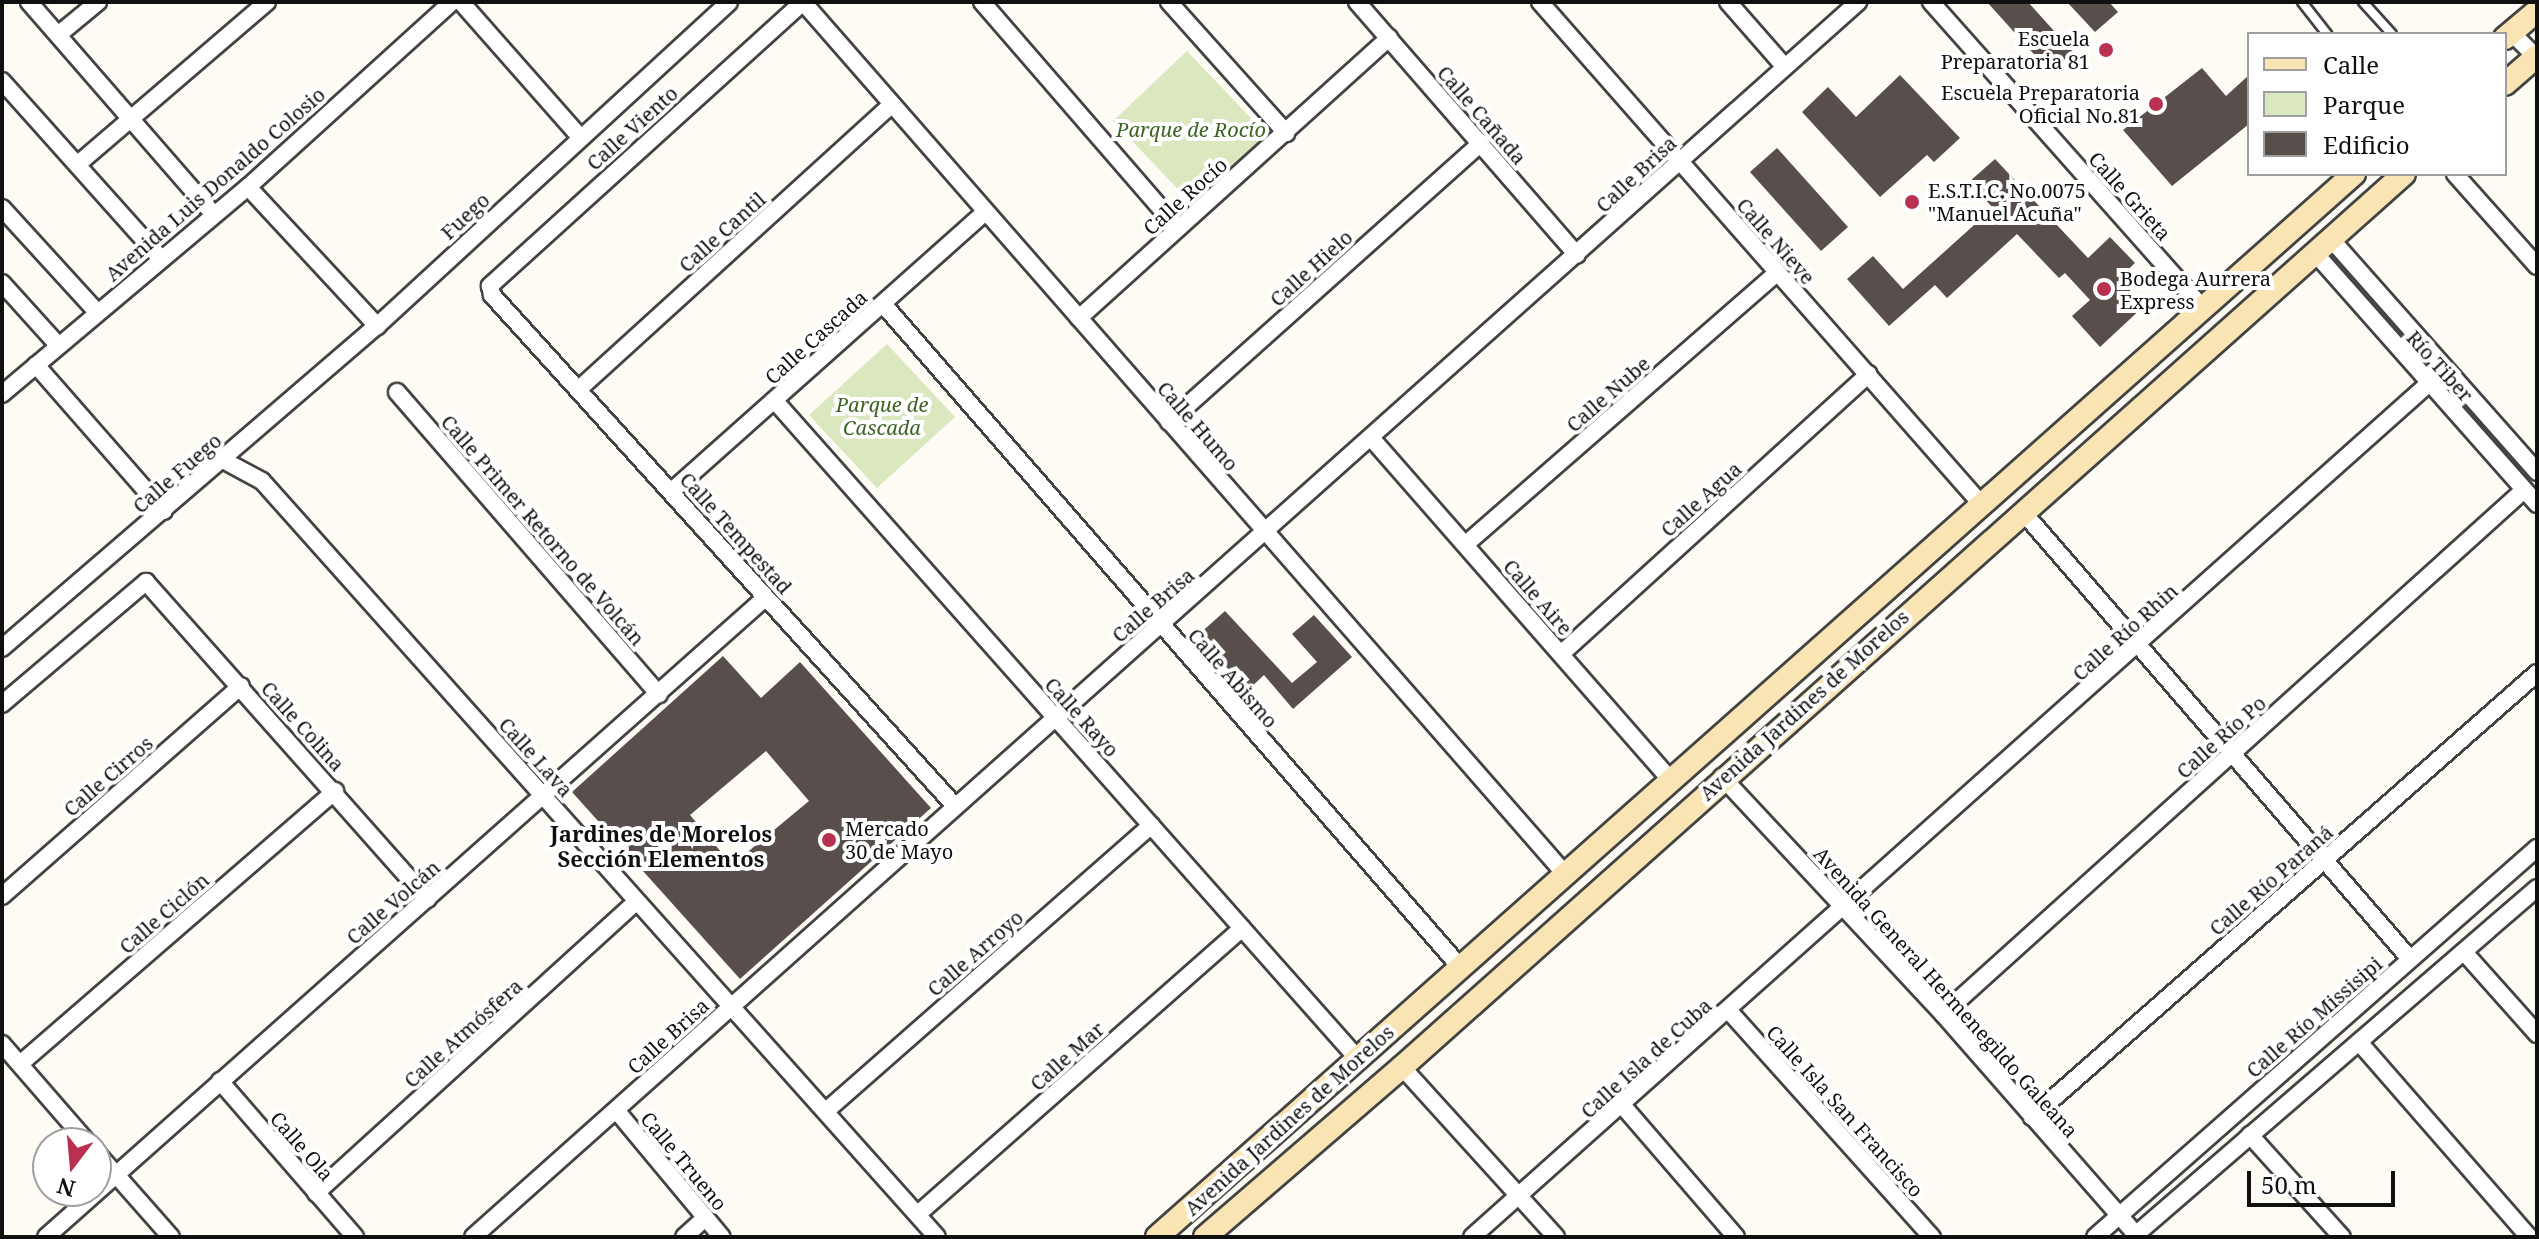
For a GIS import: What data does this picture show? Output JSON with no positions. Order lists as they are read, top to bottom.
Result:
{
  "streets": {
    "main road": ["Avenida Jardines de Morelos"],
    "street": [
      "Calle Cañada",
      "Calle Viento",
      "Calle Brisa",
      "Avenida Luis Donaldo Colosio",
      "Calle Rocío",
      "Calle Grieta",
      "Fuego",
      "Calle Cantil",
      "Calle Nieve",
      "Calle Hielo",
      "Calle Cascada",
      "Río Tiber",
      "Calle Nube",
      "Calle Humo",
      "Calle Fuego",
      "Calle Agua",
      "Calle Primer Retorno de Volcán",
      "Calle Tempestad",
      "Calle Aire",
      "Calle Río Rhin",
      "Calle Abismo",
      "Calle Rayo",
      "Calle Colina",
      "Calle Río Po",
      "Calle Lava",
      "Calle Cirros",
      "Calle Río Paraná",
      "Calle Volcán",
      "Calle Ciclón",
      "Calle Arroyo",
      "Avenida General Hermenegildo Galeana",
      "Calle Río Missisipi",
      "Calle Atmósfera",
      "Calle Mar",
      "Calle Isla de Cuba",
      "Calle Isla San Francisco",
      "Calle Ola",
      "Calle Trueno"
    ]
  },
  "crossings": [
    ["Calle Cañada", "Calle Brisa"],
    ["Calle Cañada", "Calle Rocío"],
    ["Calle Cañada", "Calle Hielo"],
    ["Calle Viento", "Calle Humo"],
    ["Calle Viento", "Calle Tempestad"],
    ["Calle Brisa", "Calle Nieve"],
    ["Calle Brisa", "Calle Humo"],
    ["Calle Brisa", "Calle Tempestad"],
    ["Calle Brisa", "Calle Aire"],
    ["Calle Brisa", "Calle Abismo"],
    ["Calle Brisa", "Calle Rayo"],
    ["Calle Brisa", "Calle Lava"],
    ["Calle Brisa", "Calle Trueno"],
    ["Calle Rocío", "Calle Humo"],
    ["Calle Grieta", "Avenida Jardines de Morelos"],
    ["Fuego", "Calle Fuego"],
    ["Calle Cantil", "Calle Humo"],
    ["Calle Cantil", "Calle Tempestad"],
    ["Calle Nieve", "Calle Nube"],
    ["Calle Nieve", "Calle Agua"],
    ["Calle Nieve", "Avenida Jardines de Morelos"],
    ["Calle Hielo", "Calle Humo"],
    ["Calle Cascada", "Calle Humo"],
    ["Calle Cascada", "Calle Tempestad"],
    ["Calle Cascada", "Calle Abismo"],
    ["Calle Cascada", "Calle Rayo"],
    ["Río Tiber", "Calle Río Rhin"],
    ["Río Tiber", "Avenida Jardines de Morelos"],
    ["Río Tiber", "Calle Río Po"],
    ["Calle Nube", "Calle Aire"],
    ["Calle Humo", "Avenida Jardines de Morelos"],
    ["Calle Fuego", "Calle Lava"],
    ["Calle Agua", "Calle Aire"],
    ["Calle Primer Retorno de Volcán", "Calle Volcán"],
    ["Calle Tempestad", "Calle Volcán"],
    ["Calle Aire", "Avenida Jardines de Morelos"],
    ["Calle Río Rhin", "Avenida General Hermenegildo Galeana"],
    ["Calle Río Rhin", "Calle Isla de Cuba"],
    ["Calle Abismo", "Avenida Jardines de Morelos"],
    ["Avenida Jardines de Morelos", "Calle Rayo"],
    ["Avenida Jardines de Morelos", "Avenida General Hermenegildo Galeana"],
    ["Calle Rayo", "Calle Arroyo"],
    ["Calle Rayo", "Calle Mar"],
    ["Calle Colina", "Calle Cirros"],
    ["Calle Colina", "Calle Volcán"],
    ["Calle Colina", "Calle Ciclón"],
    ["Calle Río Po", "Avenida General Hermenegildo Galeana"],
    ["Calle Lava", "Calle Volcán"],
    ["Calle Lava", "Calle Arroyo"],
    ["Calle Lava", "Calle Atmósfera"],
    ["Calle Lava", "Calle Mar"],
    ["Calle Río Paraná", "Avenida General Hermenegildo Galeana"],
    ["Calle Volcán", "Calle Ola"],
    ["Avenida General Hermenegildo Galeana", "Calle Río Missisipi"],
    ["Avenida General Hermenegildo Galeana", "Calle Isla de Cuba"],
    ["Calle Atmósfera", "Calle Ola"],
    ["Calle Isla de Cuba", "Calle Isla San Francisco"]
  ],
  "districts": ["Jardines de Morelos Sección Elementos"],
  "parks": ["Parque de Rocío", "Parque de Cascada"],
  "places": [
    "Escuela Preparatoria 81",
    "Escuela Preparatoria Oficial No.81",
    "E.S.T.I.C. No.0075 \"Manuel Acuña\"",
    "Bodega Aurrera Express",
    "Mercado 30 de Mayo"
  ],
  "legend": ["Calle", "Parque", "Edificio"],
  "scale_bar": "50 m",
  "north": "bottom"
}
